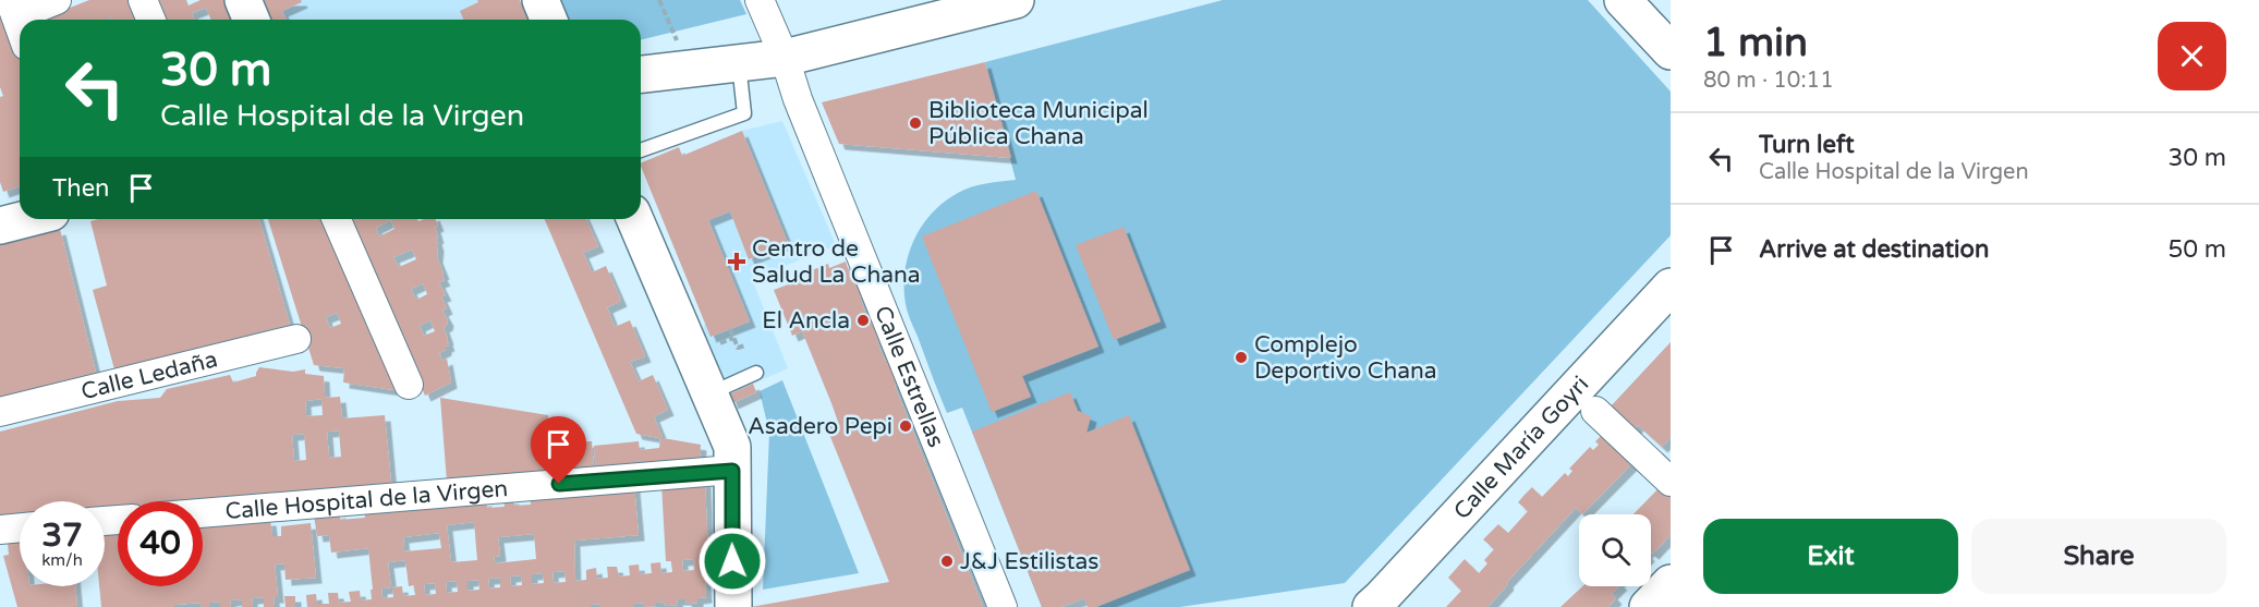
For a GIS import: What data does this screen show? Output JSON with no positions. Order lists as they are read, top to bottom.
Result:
{
  "streets": {
    "main road": ["Calle María Goyri"],
    "street": ["Calle Ledaña", "Calle Estrellas", "Calle Hospital de la Virgen"]
  },
  "places": {
    "other": [
      "Biblioteca Municipal Pública Chana",
      "El Ancla",
      "Complejo Deportivo Chana",
      "Asadero Pepi",
      "J&J Estilistas"
    ],
    "health": ["Centro de Salud La Chana"]
  },
  "page": {
    "heading": ["1 min", "80 m · 10:11"],
    "turn": ["30 m", "Calle Hospital de la Virgen"],
    "list": [
      {
        "name": "Turn left",
        "note": "Calle Hospital de la Virgen",
        "value": "30 m"
      },
      {
        "name": "Arrive at destination",
        "value": "50 m"
      }
    ],
    "then": "Then",
    "speed": "37 km/h",
    "limit": "40",
    "buttons": ["Exit", "Share"]
  }
}
